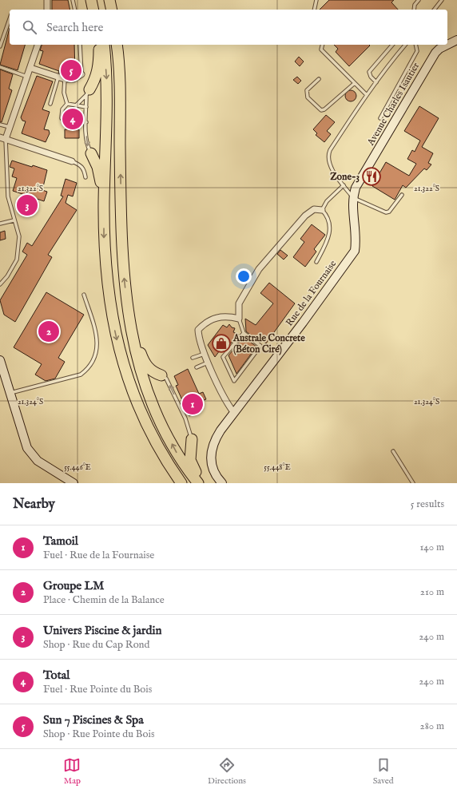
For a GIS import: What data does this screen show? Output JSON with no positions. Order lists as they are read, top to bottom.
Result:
{
  "streets": {
    "street": ["Avenue Charles Isautier", "Rue de la Fournaise"]
  },
  "crossings": [
    ["Avenue Charles Isautier", "Rue de la Fournaise"]
  ],
  "places": {
    "restaurant": ["Zone-3"],
    "shop": ["Australe Concrete (Béton Ciré)"]
  },
  "page": {
    "search": "Search here",
    "pins": [
      "5",
      "4",
      "3",
      "2",
      "1"
    ],
    "heading": ["Nearby", "5 results"],
    "list": [
      {
        "mark": "1",
        "name": "Tamoil",
        "note": "Fuel · Rue de la Fournaise",
        "value": "140 m"
      },
      {
        "mark": "2",
        "name": "Groupe LM",
        "note": "Place · Chemin de la Balance",
        "value": "210 m"
      },
      {
        "mark": "3",
        "name": "Univers Piscine & jardin",
        "note": "Shop · Rue du Cap Rond",
        "value": "240 m"
      },
      {
        "mark": "4",
        "name": "Total",
        "note": "Fuel · Rue Pointe du Bois",
        "value": "240 m"
      },
      {
        "mark": "5",
        "name": "Sun 7 Piscines & Spa",
        "note": "Shop · Rue Pointe du Bois",
        "value": "280 m"
      }
    ],
    "nav": ["Map", "Directions", "Saved"]
  },
  "coordinates": [
    "21.322°S",
    "21.324°S",
    "55.446°E",
    "55.448°E"
  ]
}
